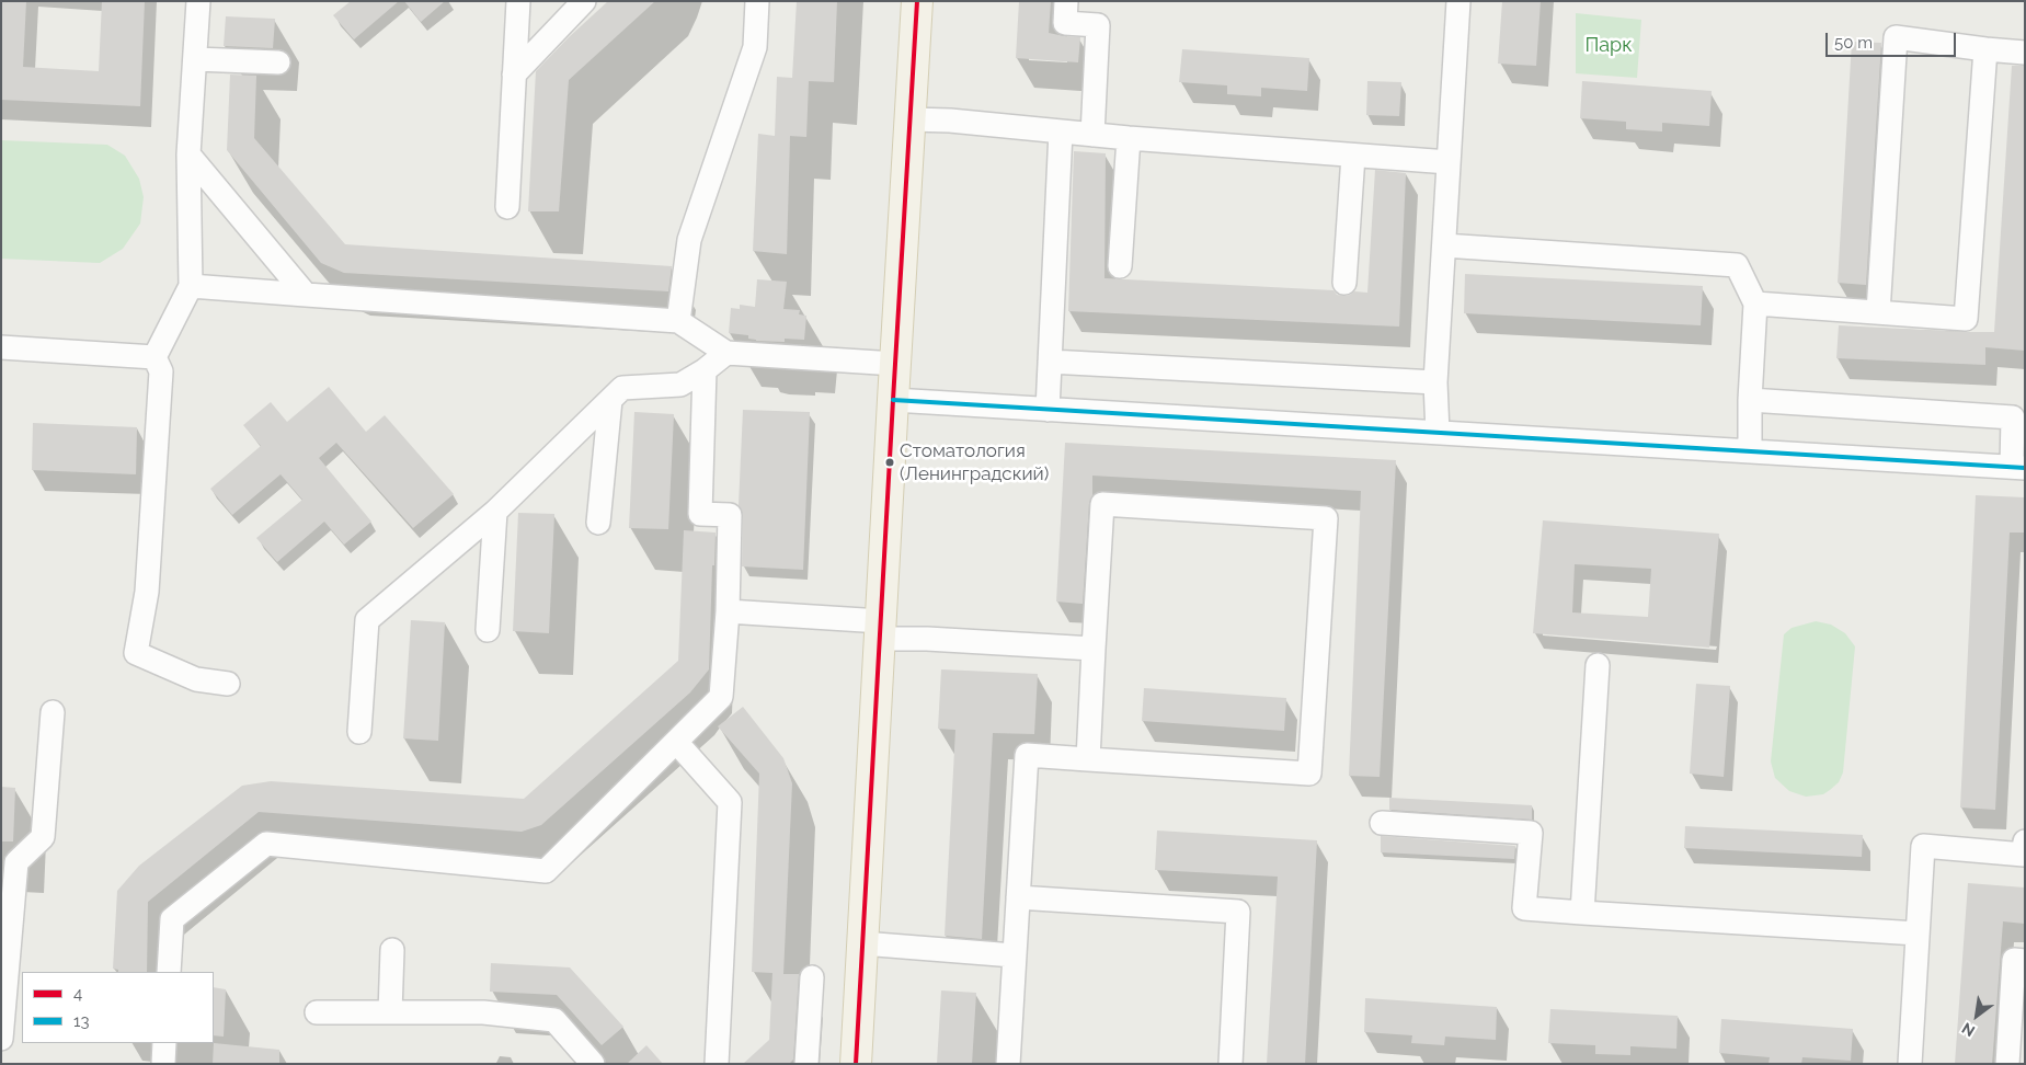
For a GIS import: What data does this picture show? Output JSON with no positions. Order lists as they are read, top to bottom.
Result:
{
  "parks": ["Парк"],
  "places": ["Стоматология (Ленинградский)"],
  "lines": ["transit line 4", "transit line 13"],
  "legend": ["4", "13"],
  "scale_bar": "50 m",
  "north": "bottom left"
}
